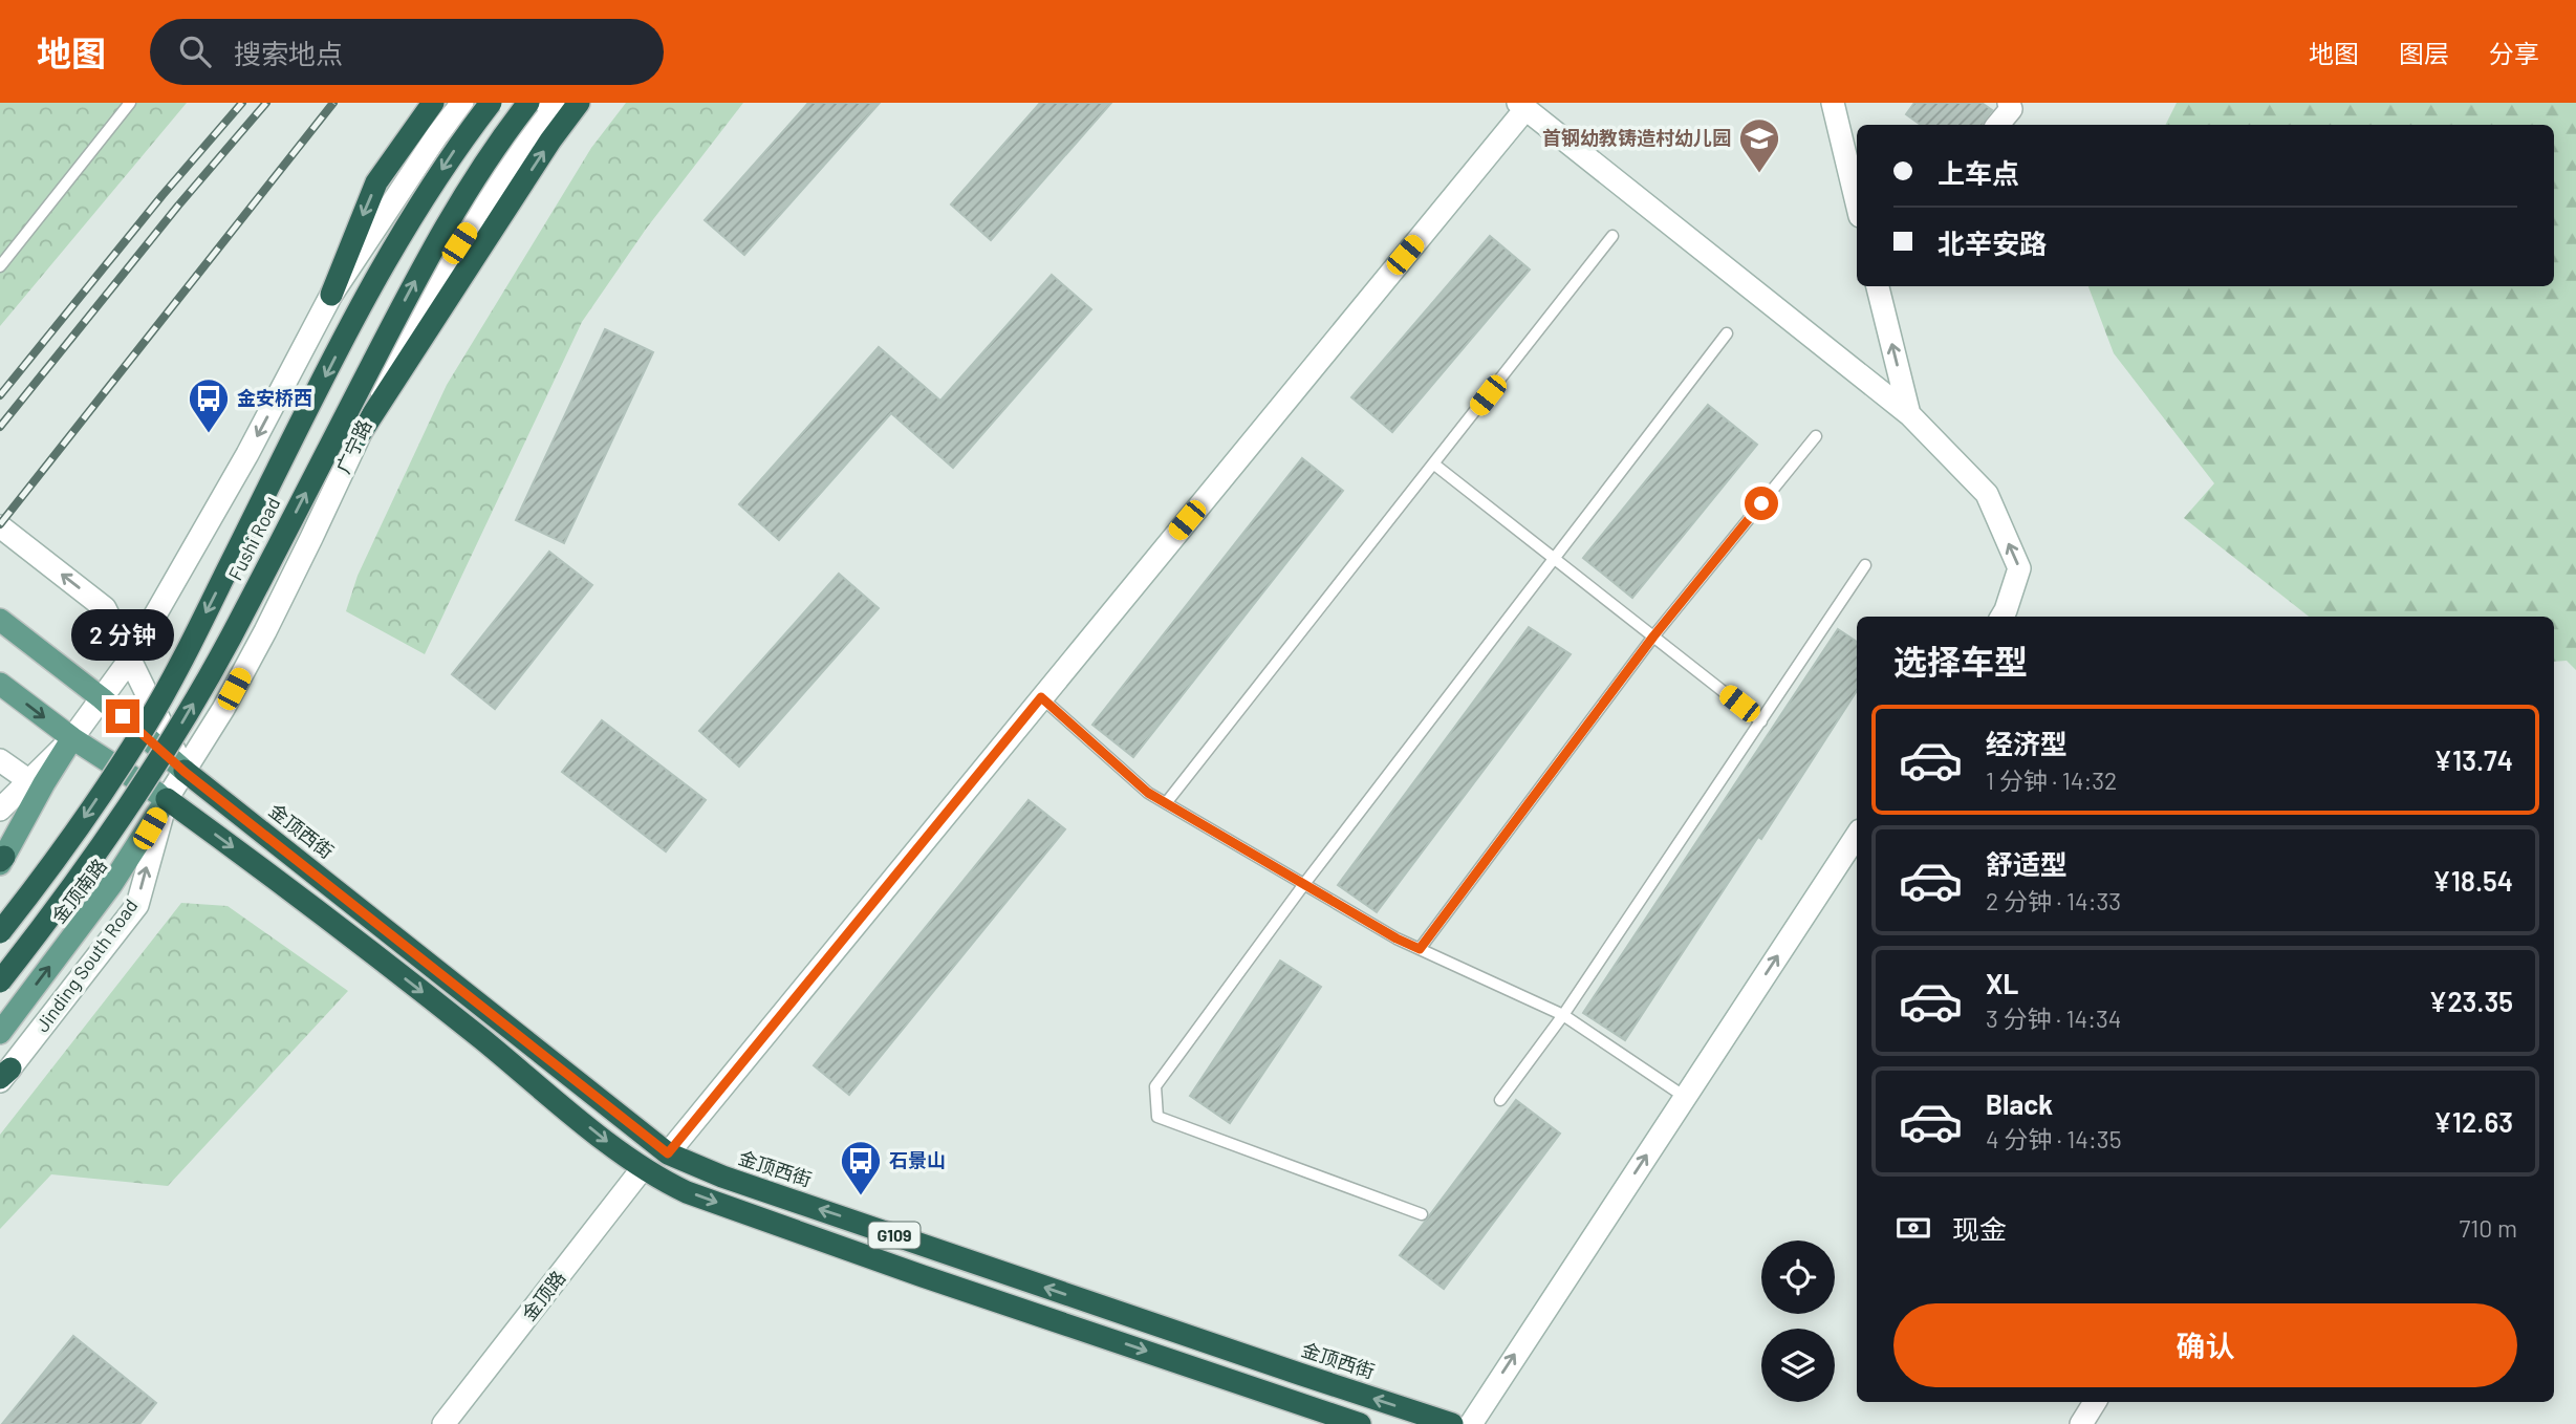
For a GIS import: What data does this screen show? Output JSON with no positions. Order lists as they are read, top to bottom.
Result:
{
  "streets": {
    "highway": ["Fushi Road", "金顶西街", "G109"],
    "main road": ["金顶南路"],
    "street": ["广宁路", "Jinding South Road", "金顶路"]
  },
  "crossings": [
    ["广宁路", "金顶西街"],
    ["广宁路", "金顶南路"],
    ["广宁路", "Jinding South Road"],
    ["广宁路", "G109"],
    ["金顶南路", "Jinding South Road"],
    ["金顶南路", "G109"],
    ["Jinding South Road", "G109"],
    ["G109", "金顶路"]
  ],
  "one_way": ["Jinding South Road"],
  "places": {
    "school or university": ["首钢幼教铸造村幼儿园"],
    "bus stop": ["金安桥西", "石景山"]
  },
  "page": {
    "header": "地图",
    "search": "搜索地点",
    "nav": ["地图", "图层", "分享"],
    "banner": ["上车点", "北辛安路"],
    "bubble": "2 分钟",
    "heading": "选择车型",
    "list": [
      {
        "name": "经济型",
        "note": "1 分钟 · 14:32",
        "value": "¥13.74"
      },
      {
        "name": "舒适型",
        "note": "2 分钟 · 14:33",
        "value": "¥18.54"
      },
      {
        "name": "XL",
        "note": "3 分钟 · 14:34",
        "value": "¥23.35"
      },
      {
        "name": "Black",
        "note": "4 分钟 · 14:35",
        "value": "¥12.63"
      }
    ],
    "pay": ["现金", "710 m"],
    "buttons": "确认"
  }
}
